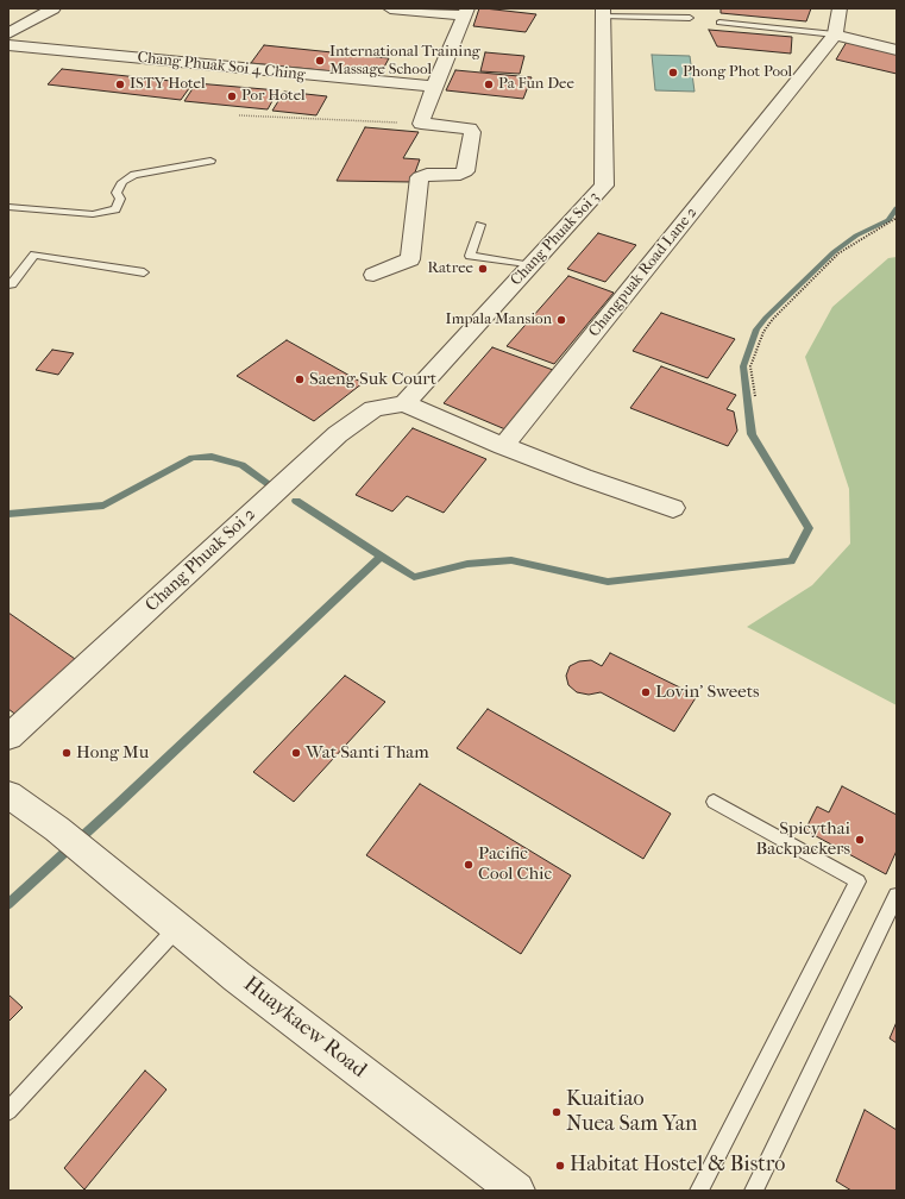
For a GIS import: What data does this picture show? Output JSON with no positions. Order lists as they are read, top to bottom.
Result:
{
  "streets": {
    "street": [
      "Chang Phuak Soi 4 Ching",
      "Chang Phuak Soi 3",
      "Changpuak Road Lane 2",
      "Chang Phuak Soi 2",
      "Huaykaew Road"
    ]
  },
  "crossings": [
    ["Chang Phuak Soi 3", "Chang Phuak Soi 2"]
  ],
  "places": [
    "International Training Massage School",
    "Phong Phot Pool",
    "ISTY Hotel",
    "Pa Fun Dee",
    "Por Hotel",
    "Ratree",
    "Impala Mansion",
    "Saeng Suk Court",
    "Lovin' Sweets",
    "Hong Mu",
    "Wat Santi Tham",
    "Spicythai Backpackers",
    "Pacific Cool Chic",
    "Kuaitiao Nuea Sam Yan",
    "Habitat Hostel & Bistro"
  ]
}
